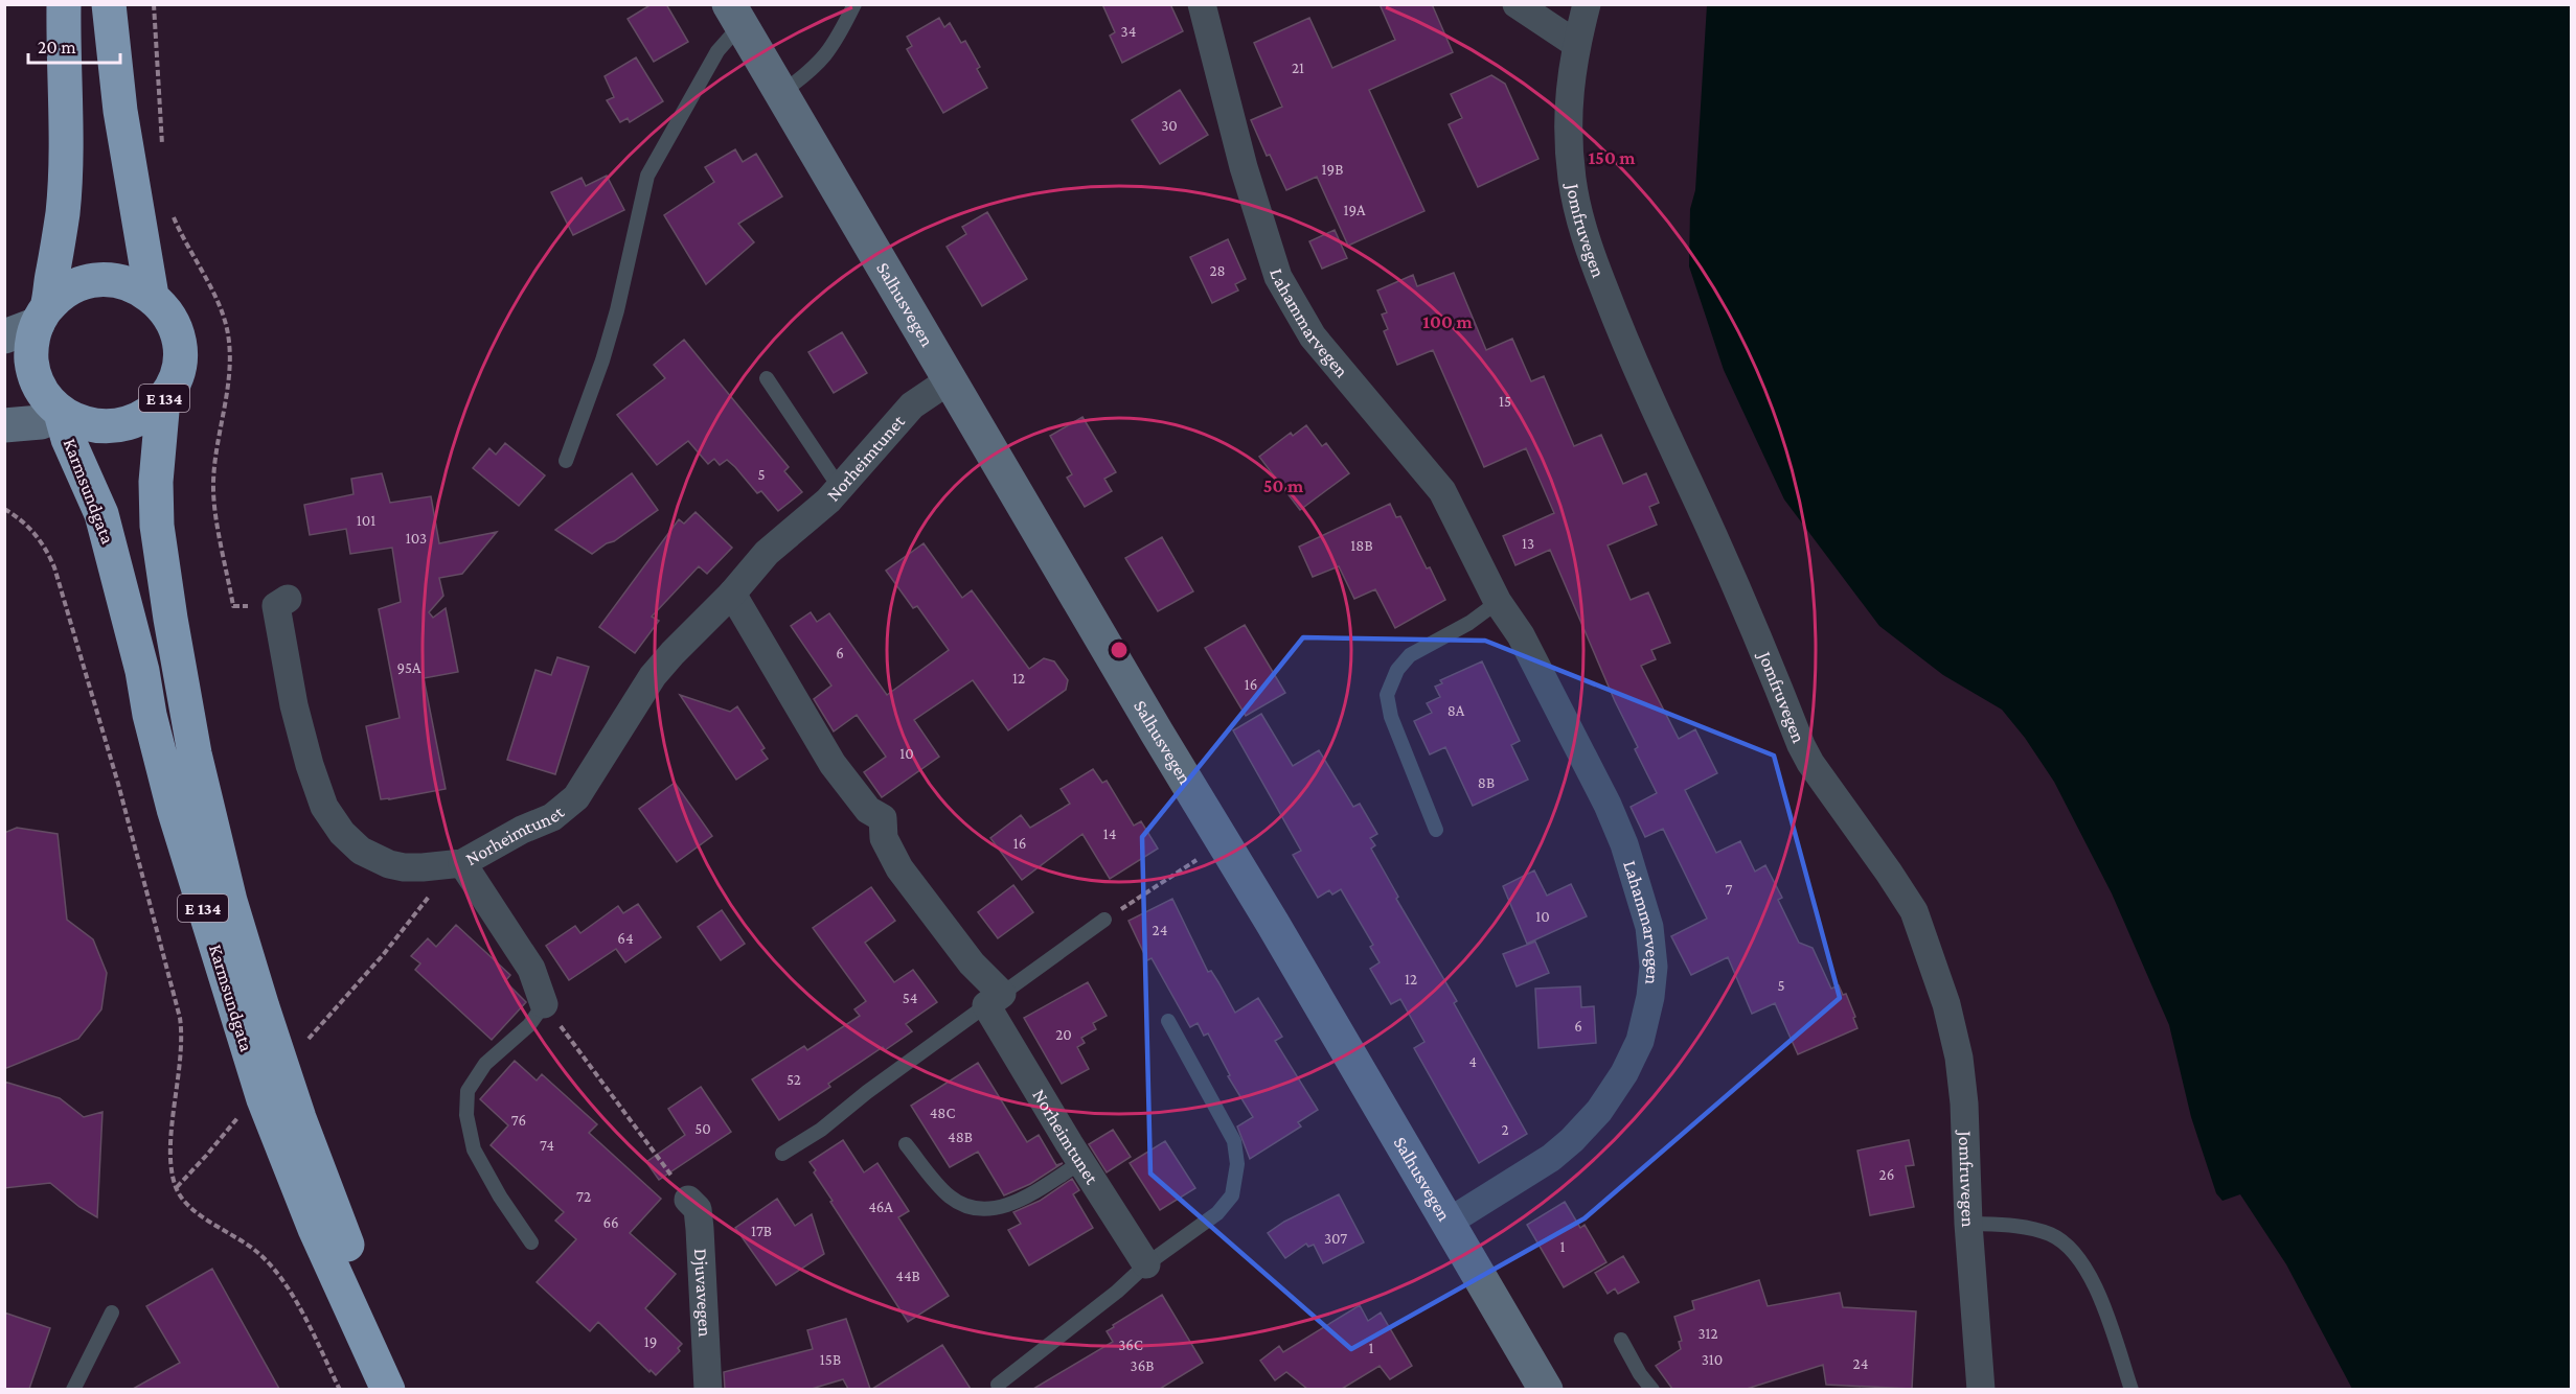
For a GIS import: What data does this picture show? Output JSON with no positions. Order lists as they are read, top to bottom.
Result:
{
  "streets": {
    "highway": ["E 134", "Karmsundgata"],
    "main road": ["Salhusvegen"],
    "street": [
      "Jomfruvegen",
      "Lahammarvegen",
      "Norheimtunet",
      "Djuvavegen"
    ]
  },
  "crossings": [
    ["Salhusvegen", "Lahammarvegen"],
    ["Salhusvegen", "Norheimtunet"],
    ["E 134", "Karmsundgata"]
  ],
  "house_numbers": [
    "34",
    "21",
    "30",
    "19B",
    "19A",
    "28",
    "15",
    "5",
    "101",
    "103",
    "13",
    "18B",
    "6",
    "95A",
    "12",
    "16",
    "8A",
    "10",
    "8B",
    "14",
    "16",
    "7",
    "10",
    "24",
    "64",
    "12",
    "5",
    "54",
    "6",
    "20",
    "4",
    "52",
    "48C",
    "76",
    "50",
    "2",
    "48B",
    "74",
    "26",
    "72",
    "46A",
    "66",
    "17B",
    "307",
    "1",
    "44B",
    "312",
    "19",
    "36C",
    "1",
    "15B",
    "310",
    "24",
    "36B"
  ],
  "scale_bar": "20 m",
  "rings": ["150 m", "100 m", "50 m"]
}
